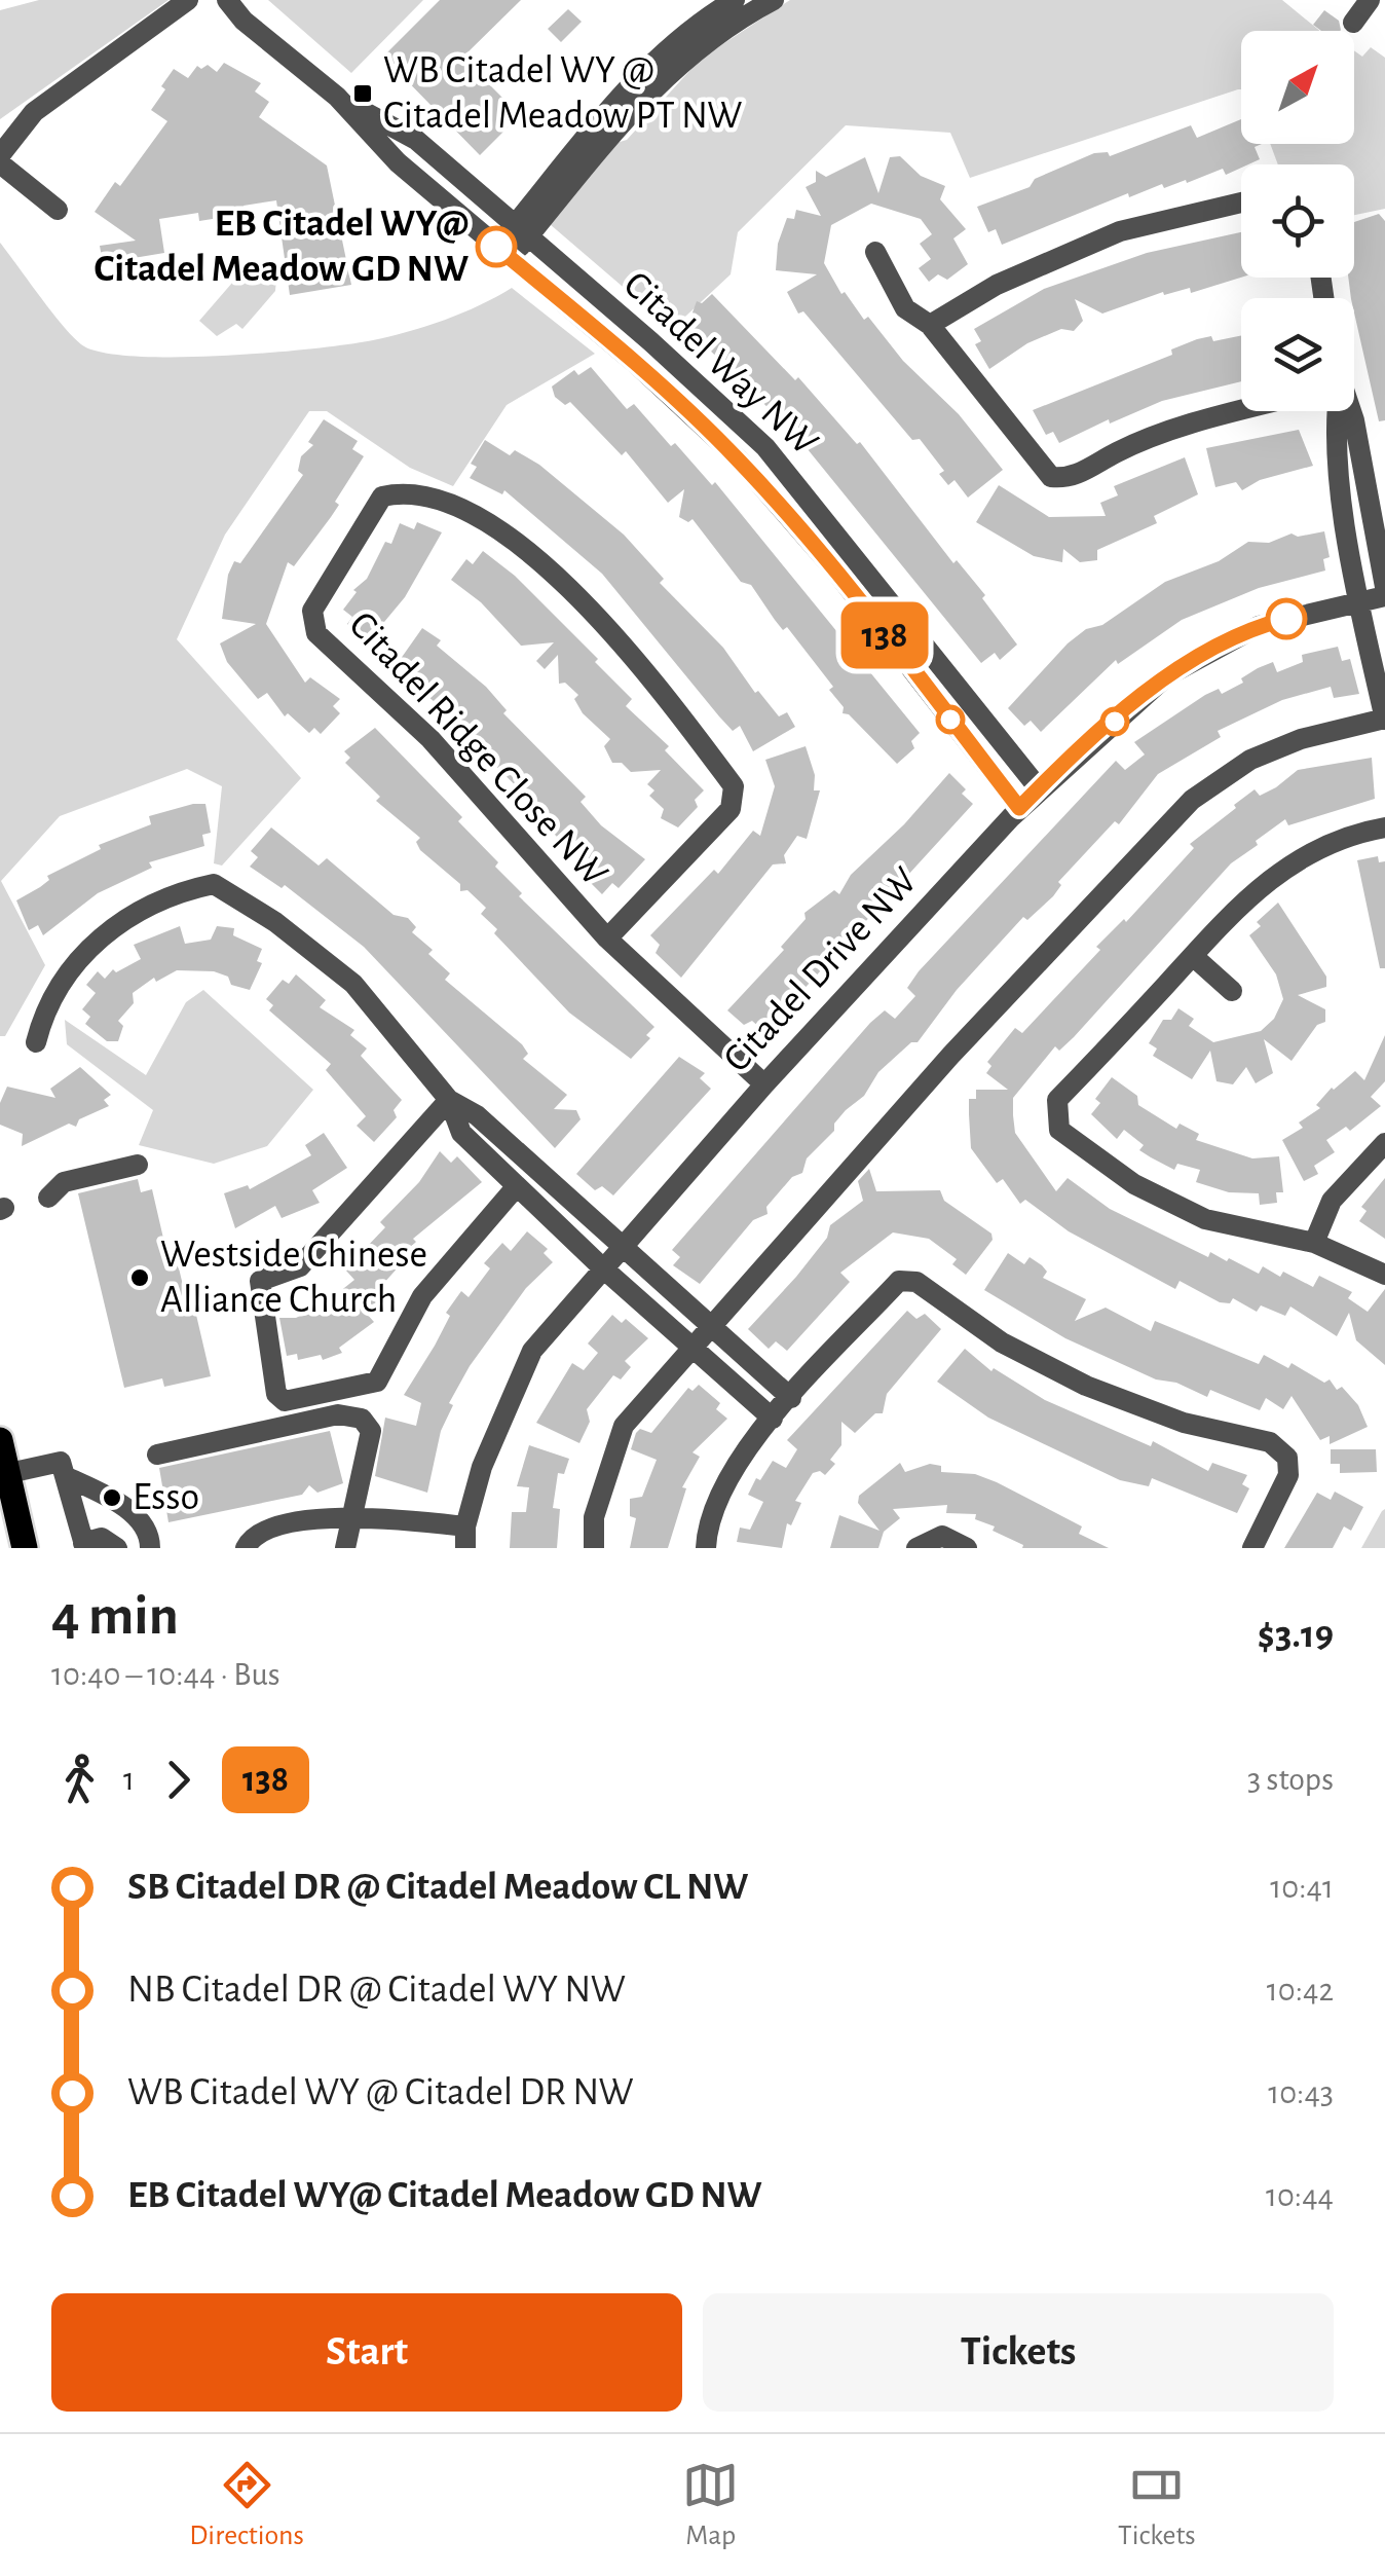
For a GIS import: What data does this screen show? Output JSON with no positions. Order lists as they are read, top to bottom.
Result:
{
  "streets": {
    "street": ["Citadel Way NW", "Citadel Ridge Close NW", "Citadel Drive NW"]
  },
  "crossings": [
    ["Citadel Way NW", "Citadel Drive NW"],
    ["Citadel Ridge Close NW", "Citadel Drive NW"]
  ],
  "places": {
    "transit": ["WB Citadel WY @ Citadel Meadow PT NW"],
    "other": ["EB Citadel WY@ Citadel Meadow GD NW", "Westside Chinese Alliance Church", "Esso"]
  },
  "lines": ["bus line 138"],
  "north": "top right",
  "page": {
    "on_map": "138",
    "heading": ["4 min", "10:40 – 10:44 · Bus", "$3.19"],
    "legs": ["1", "138", "3 stops"],
    "list": [
      {
        "name": "SB Citadel DR @ Citadel Meadow CL NW",
        "value": "10:41"
      },
      {
        "name": "NB Citadel DR @ Citadel WY NW",
        "value": "10:42"
      },
      {
        "name": "WB Citadel WY @ Citadel DR NW",
        "value": "10:43"
      },
      {
        "name": "EB Citadel WY@ Citadel Meadow GD NW",
        "value": "10:44"
      }
    ],
    "buttons": ["Start", "Tickets"],
    "tabs": ["Directions", "Map", "Tickets"]
  }
}
